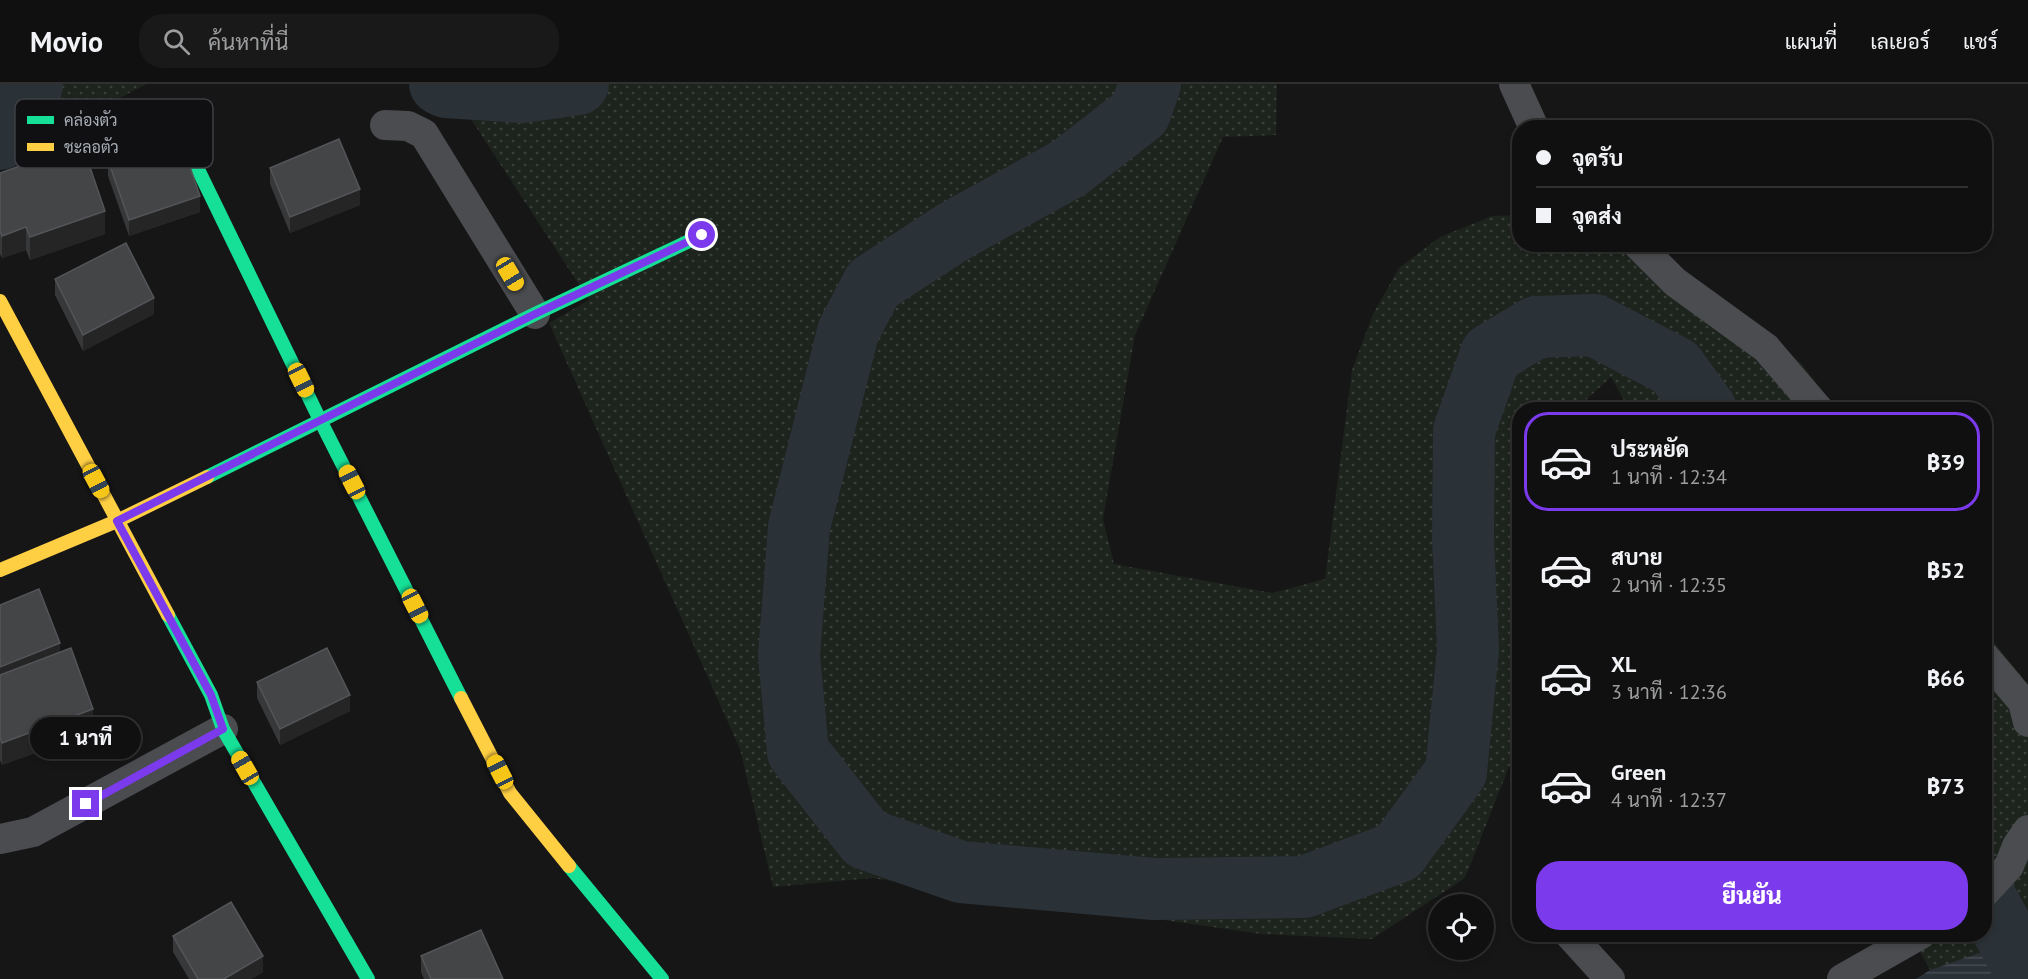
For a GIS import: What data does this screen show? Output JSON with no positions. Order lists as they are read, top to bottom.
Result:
{
  "legend": ["คล่องตัว", "ชะลอตัว"],
  "page": {
    "header": "Movio",
    "search": "ค้นหาที่นี่",
    "nav": ["แผนที่", "เลเยอร์", "แชร์"],
    "banner": ["จุดรับ", "จุดส่ง"],
    "list": [
      {
        "name": "ประหยัด",
        "note": "1 นาที · 12:34",
        "value": "฿39"
      },
      {
        "name": "สบาย",
        "note": "2 นาที · 12:35",
        "value": "฿52"
      },
      {
        "name": "XL",
        "note": "3 นาที · 12:36",
        "value": "฿66"
      },
      {
        "name": "Green",
        "note": "4 นาที · 12:37",
        "value": "฿73"
      }
    ],
    "bubble": "1 นาที",
    "buttons": "ยืนยัน"
  }
}
